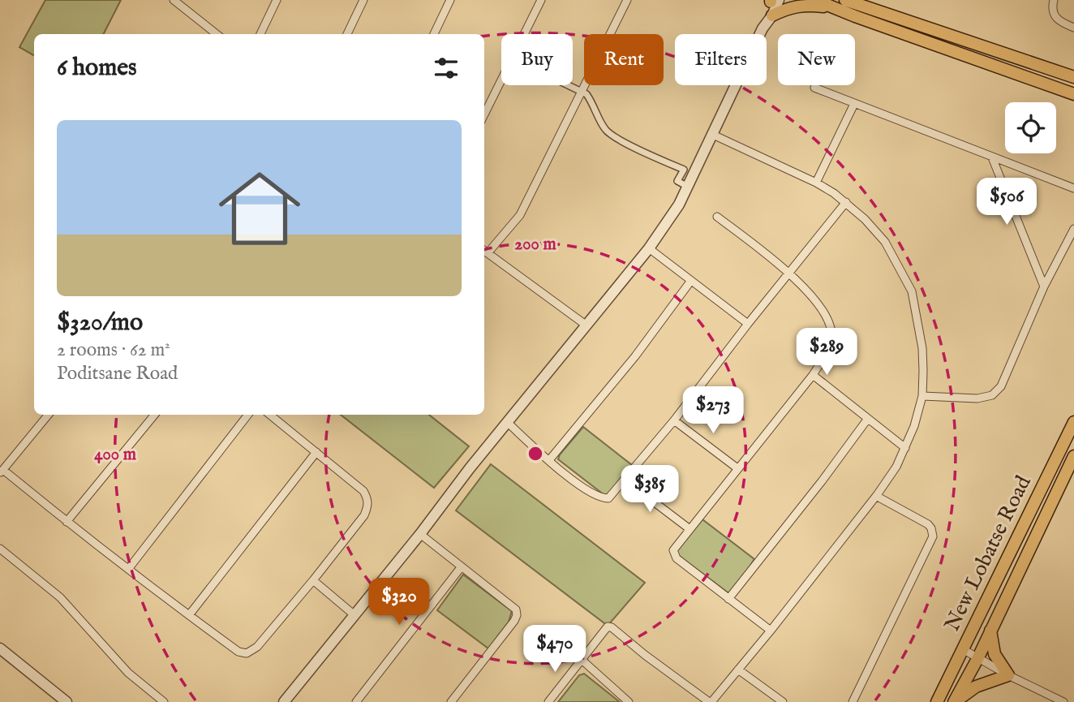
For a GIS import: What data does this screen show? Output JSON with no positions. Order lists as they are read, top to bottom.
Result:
{
  "streets": {
    "main road": ["New Lobatse Road"]
  },
  "page": {
    "chip": [
      "Buy",
      "Rent",
      "Filters",
      "New"
    ],
    "heading": "6 homes",
    "list": [
      {
        "name": "$320/mo",
        "note": "2 rooms · 62 m² · Poditsane Road"
      }
    ],
    "price": [
      "$506",
      "$289",
      "$273",
      "$385",
      "$320",
      "$470"
    ]
  },
  "rings": ["200 m", "400 m"]
}
